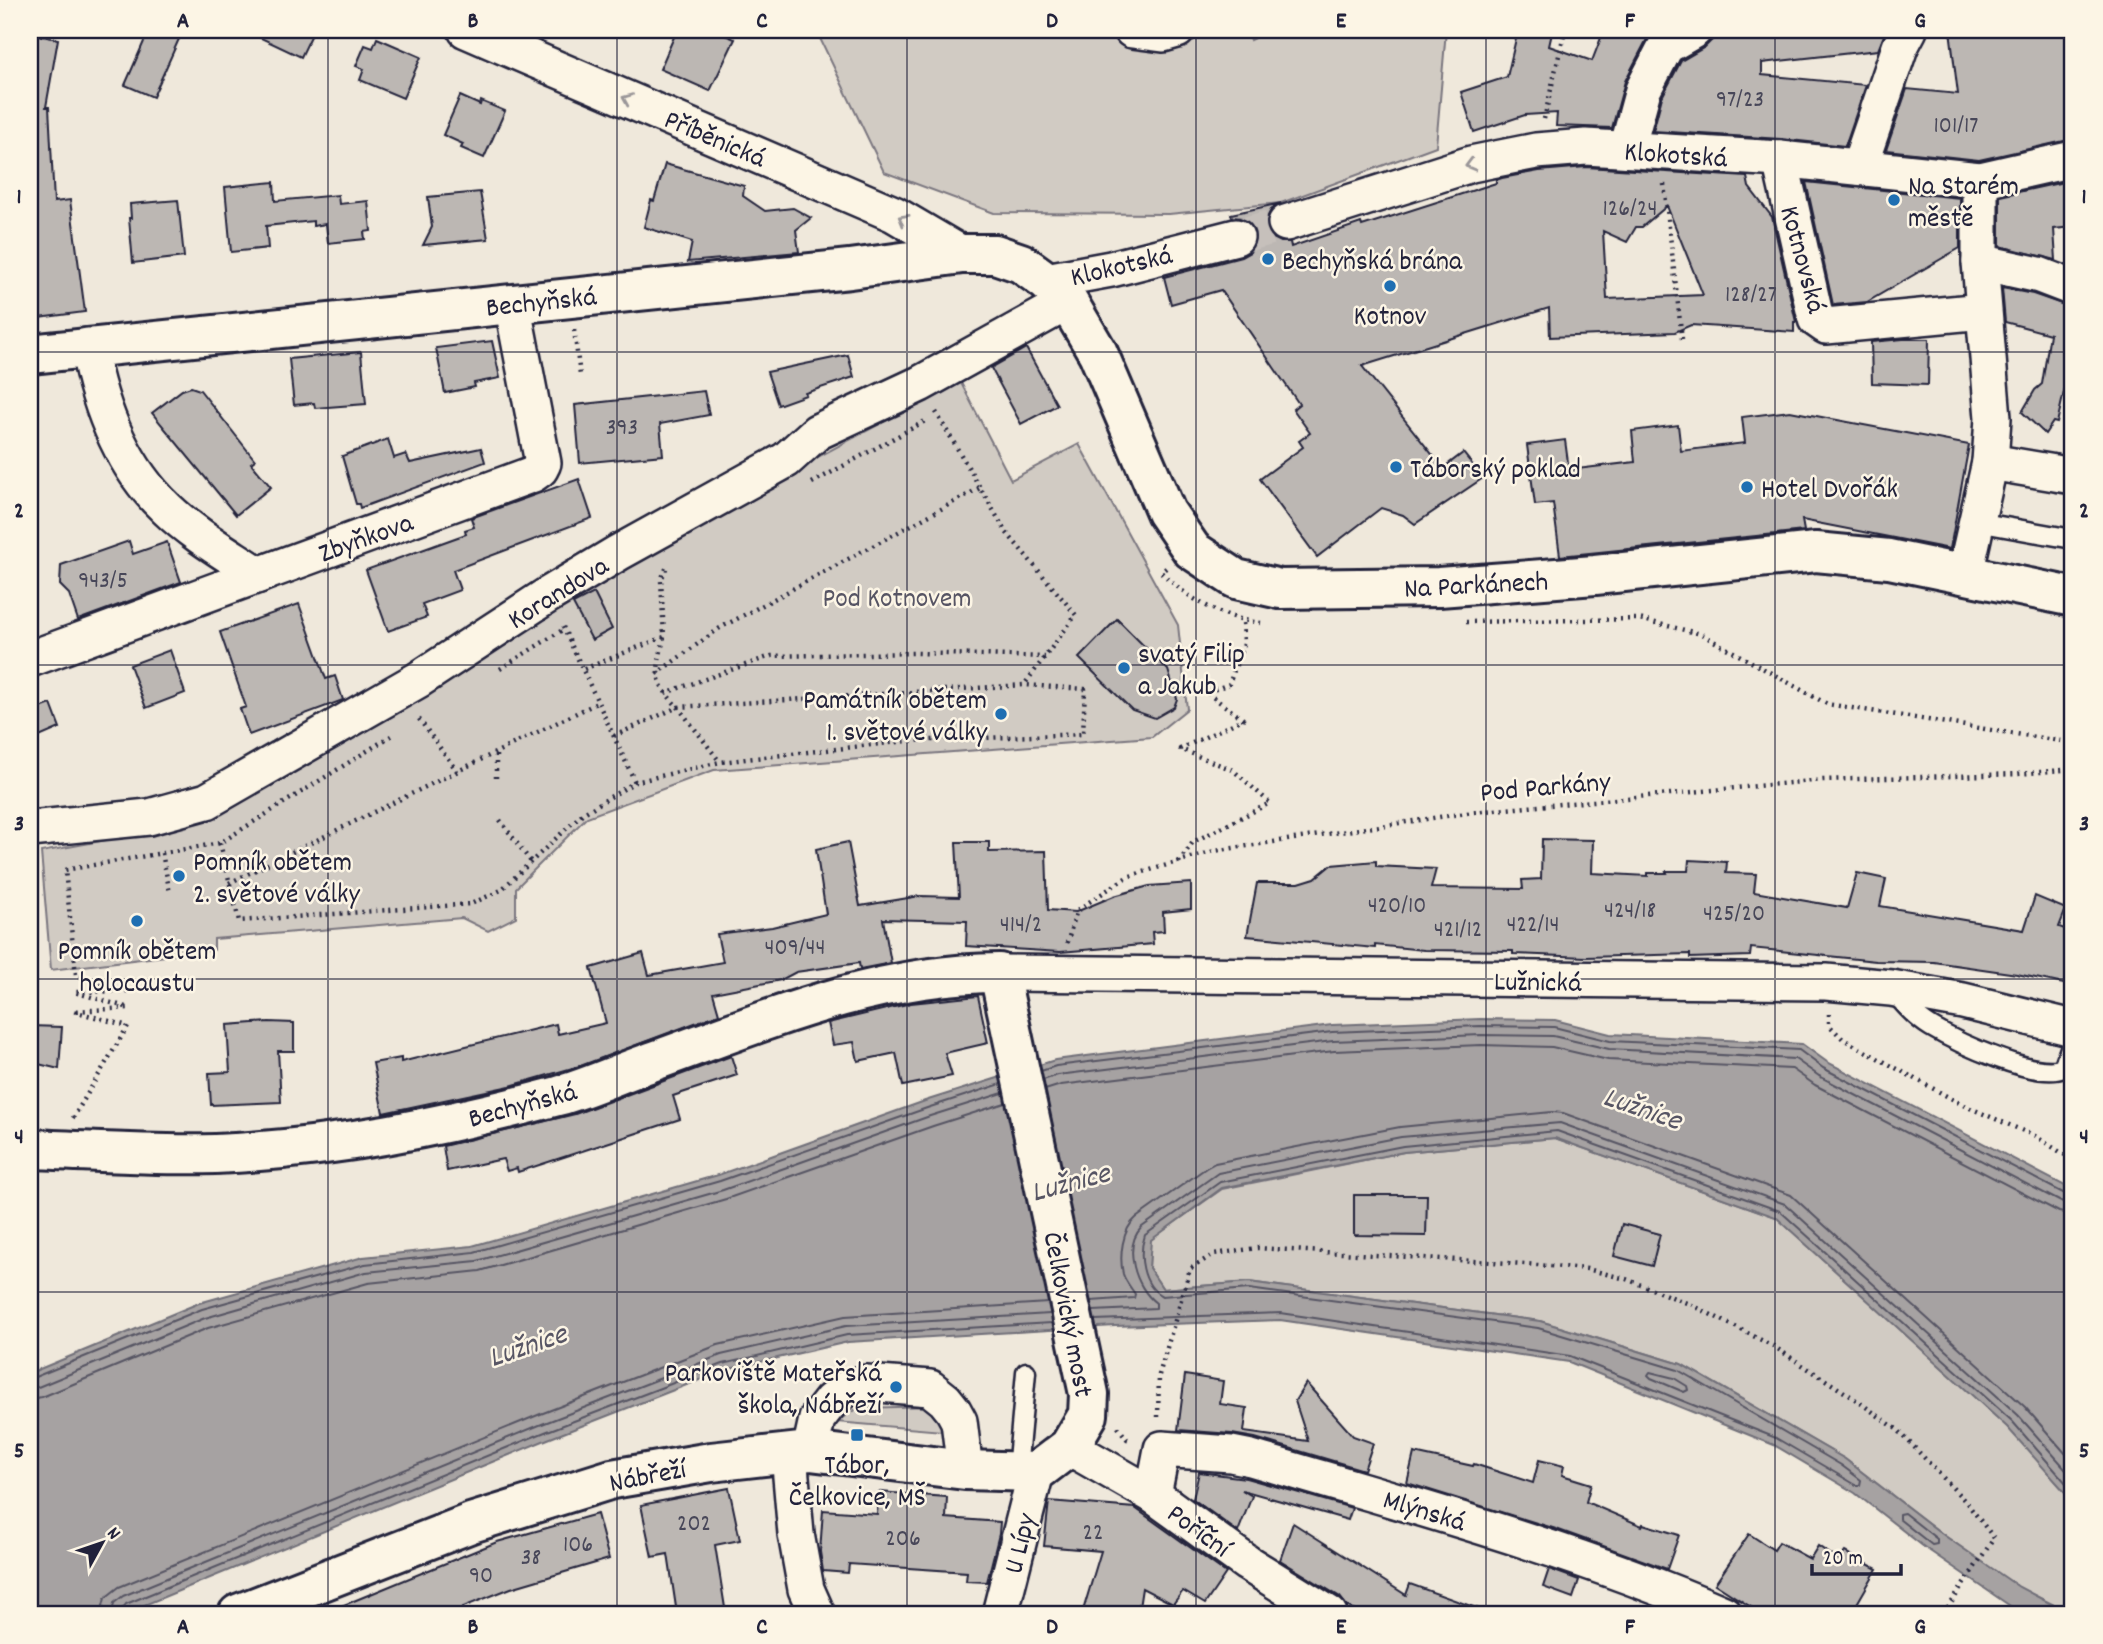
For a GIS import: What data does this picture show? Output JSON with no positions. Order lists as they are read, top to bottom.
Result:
{
  "streets": {
    "street": [
      "Příběnická",
      "Klokotská",
      "Kotnovská",
      "Bechyňská",
      "Zbyňkova",
      "Na Parkánech",
      "Korandova",
      "Lužnická",
      "Čelkovický most",
      "Nábřeží",
      "Mlýnská",
      "Poříční",
      "U Lípy"
    ],
    "path": ["Pod Parkány"]
  },
  "crossings": [
    ["Příběnická", "Bechyňská"],
    ["Klokotská", "Kotnovská"],
    ["Klokotská", "Bechyňská"],
    ["Klokotská", "Na Parkánech"],
    ["Klokotská", "Korandova"],
    ["Bechyňská", "Zbyňkova"],
    ["Bechyňská", "Na Parkánech"],
    ["Bechyňská", "Korandova"],
    ["Bechyňská", "Lužnická"],
    ["Bechyňská", "Čelkovický most"],
    ["Na Parkánech", "Korandova"],
    ["Lužnická", "Čelkovický most"],
    ["Čelkovický most", "Poříční"],
    ["Nábřeží", "U Lípy"]
  ],
  "one_way": ["Příběnická"],
  "water": ["Lužnice"],
  "parks": ["Pod Kotnovem"],
  "places": {
    "other": [
      "Na Starém městě",
      "Bechyňská brána",
      "Kotnov",
      "Táborský poklad",
      "Hotel Dvořák",
      "svatý Filip a Jakub",
      "Památník obětem 1. světové války",
      "Pomník obětem 2. světové války",
      "Pomník obětem holocaustu",
      "Parkoviště Mateřská škola, Nábřeží"
    ],
    "transit": ["Tábor, Čelkovice, MŠ"]
  },
  "house_numbers": [
    "97/23",
    "101/17",
    "126/24",
    "128/27",
    "393",
    "943/5",
    "420/10",
    "424/18",
    "425/20",
    "414/2",
    "422/14",
    "421/12",
    "409/44",
    "202",
    "22",
    "206",
    "106",
    "38",
    "90"
  ],
  "scale_bar": "20 m",
  "north": "top right",
  "grid": {
    "columns": [
      "A",
      "B",
      "C",
      "D",
      "E",
      "F",
      "G"
    ],
    "rows": [
      "1",
      "2",
      "3",
      "4",
      "5"
    ]
  }
}
